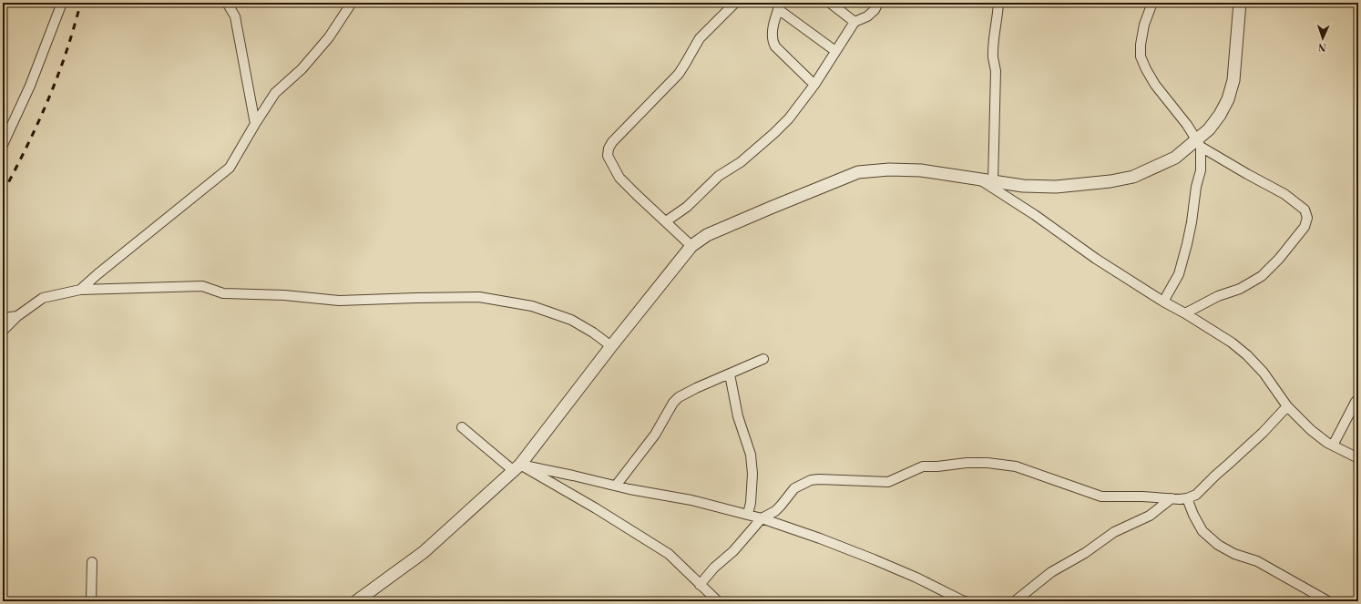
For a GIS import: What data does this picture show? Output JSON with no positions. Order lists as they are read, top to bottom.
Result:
{
  "north": "bottom"
}
